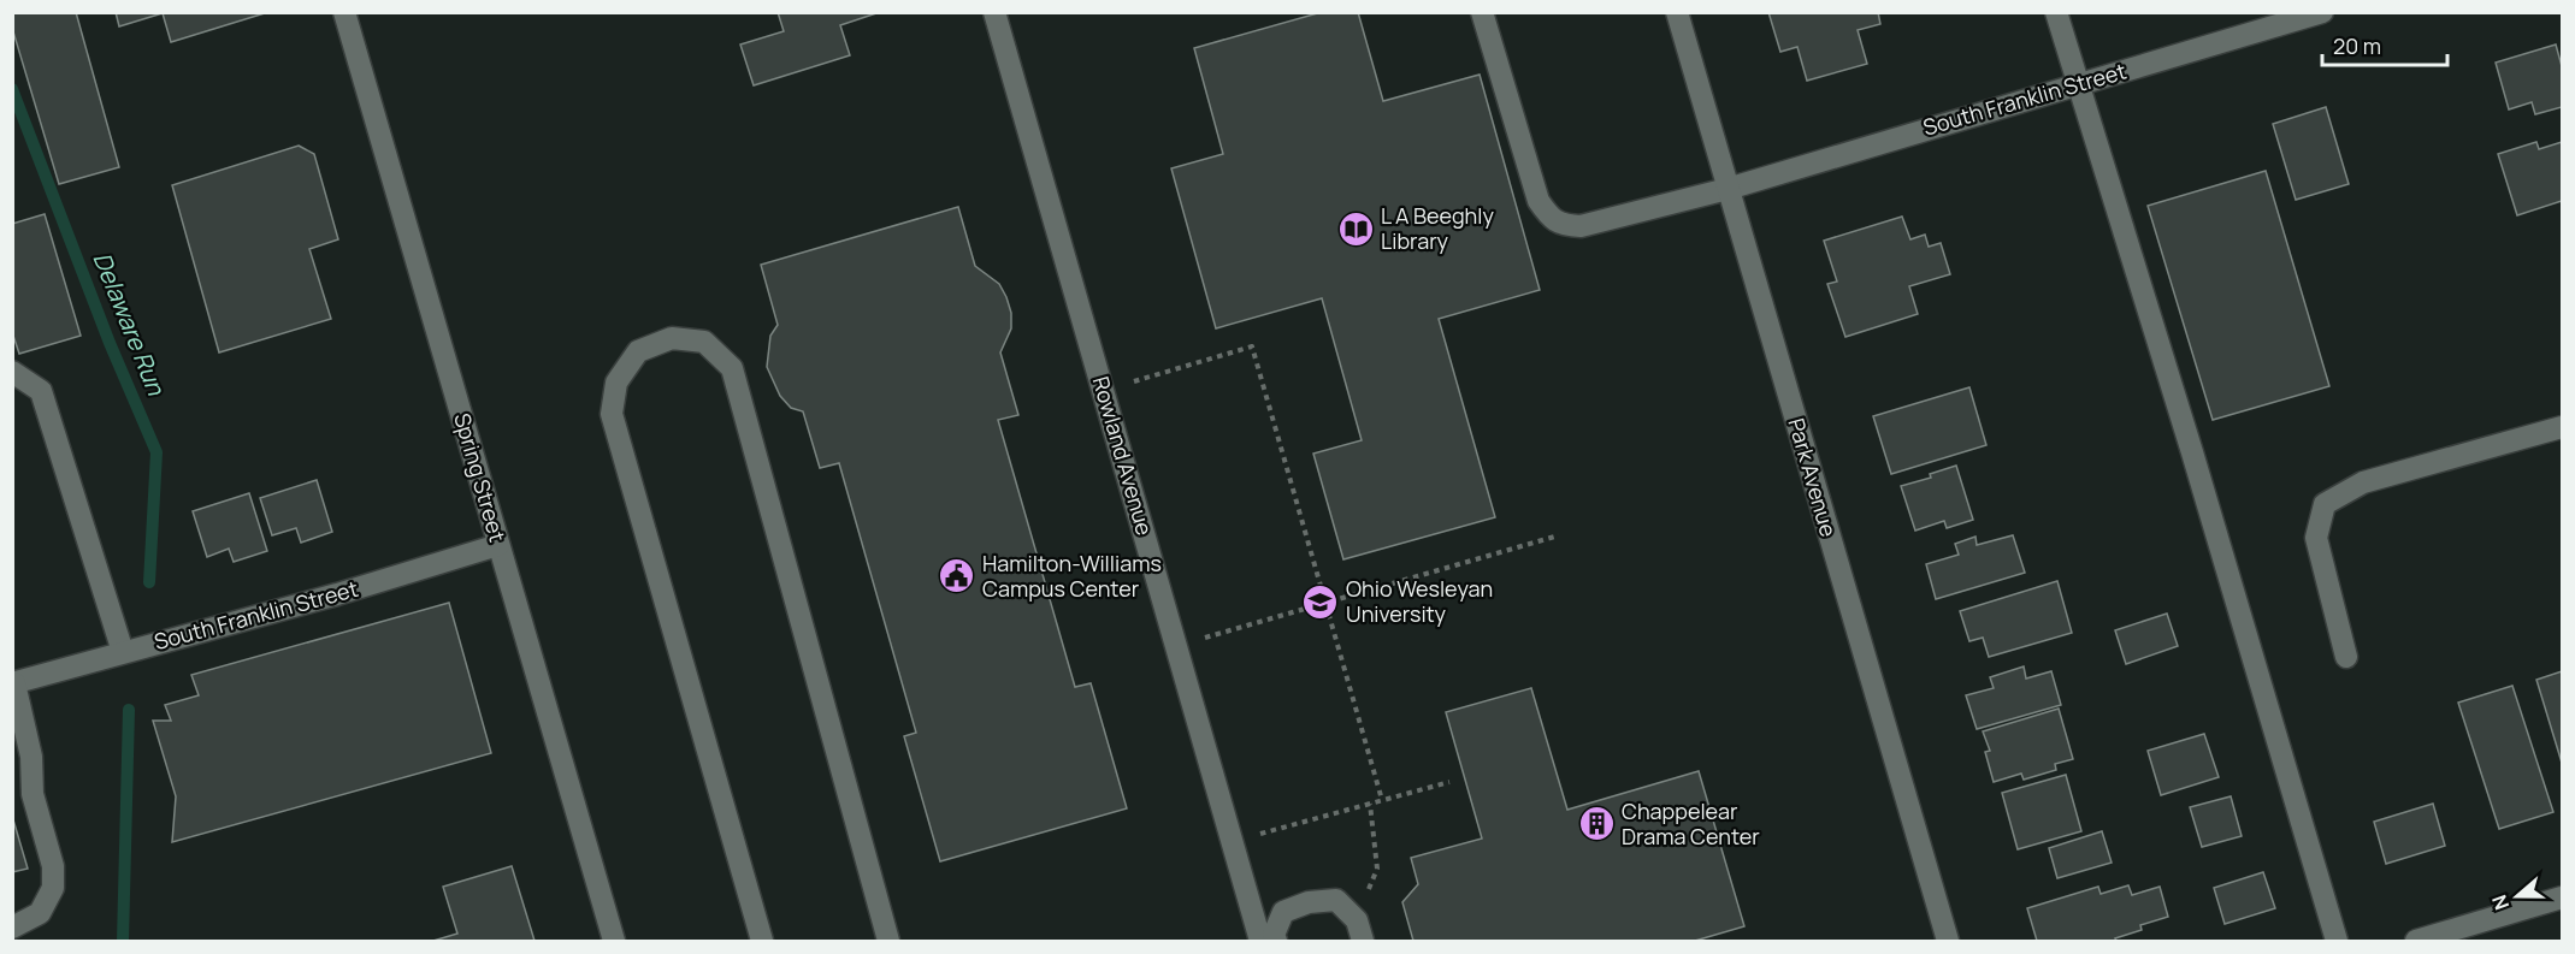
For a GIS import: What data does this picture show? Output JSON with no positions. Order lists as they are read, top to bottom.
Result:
{
  "streets": {
    "street": [
      "South Franklin Street",
      "Rowland Avenue",
      "Spring Street",
      "Park Avenue"
    ]
  },
  "crossings": [
    ["South Franklin Street", "Spring Street"],
    ["South Franklin Street", "Park Avenue"]
  ],
  "water": ["Delaware Run"],
  "places": {
    "library": ["L A Beeghly Library"],
    "public building": ["Hamilton-Williams Campus Center"],
    "school or university": ["Ohio Wesleyan University"],
    "building": ["Chappelear Drama Center"]
  },
  "scale_bar": "20 m",
  "north": "left"
}
